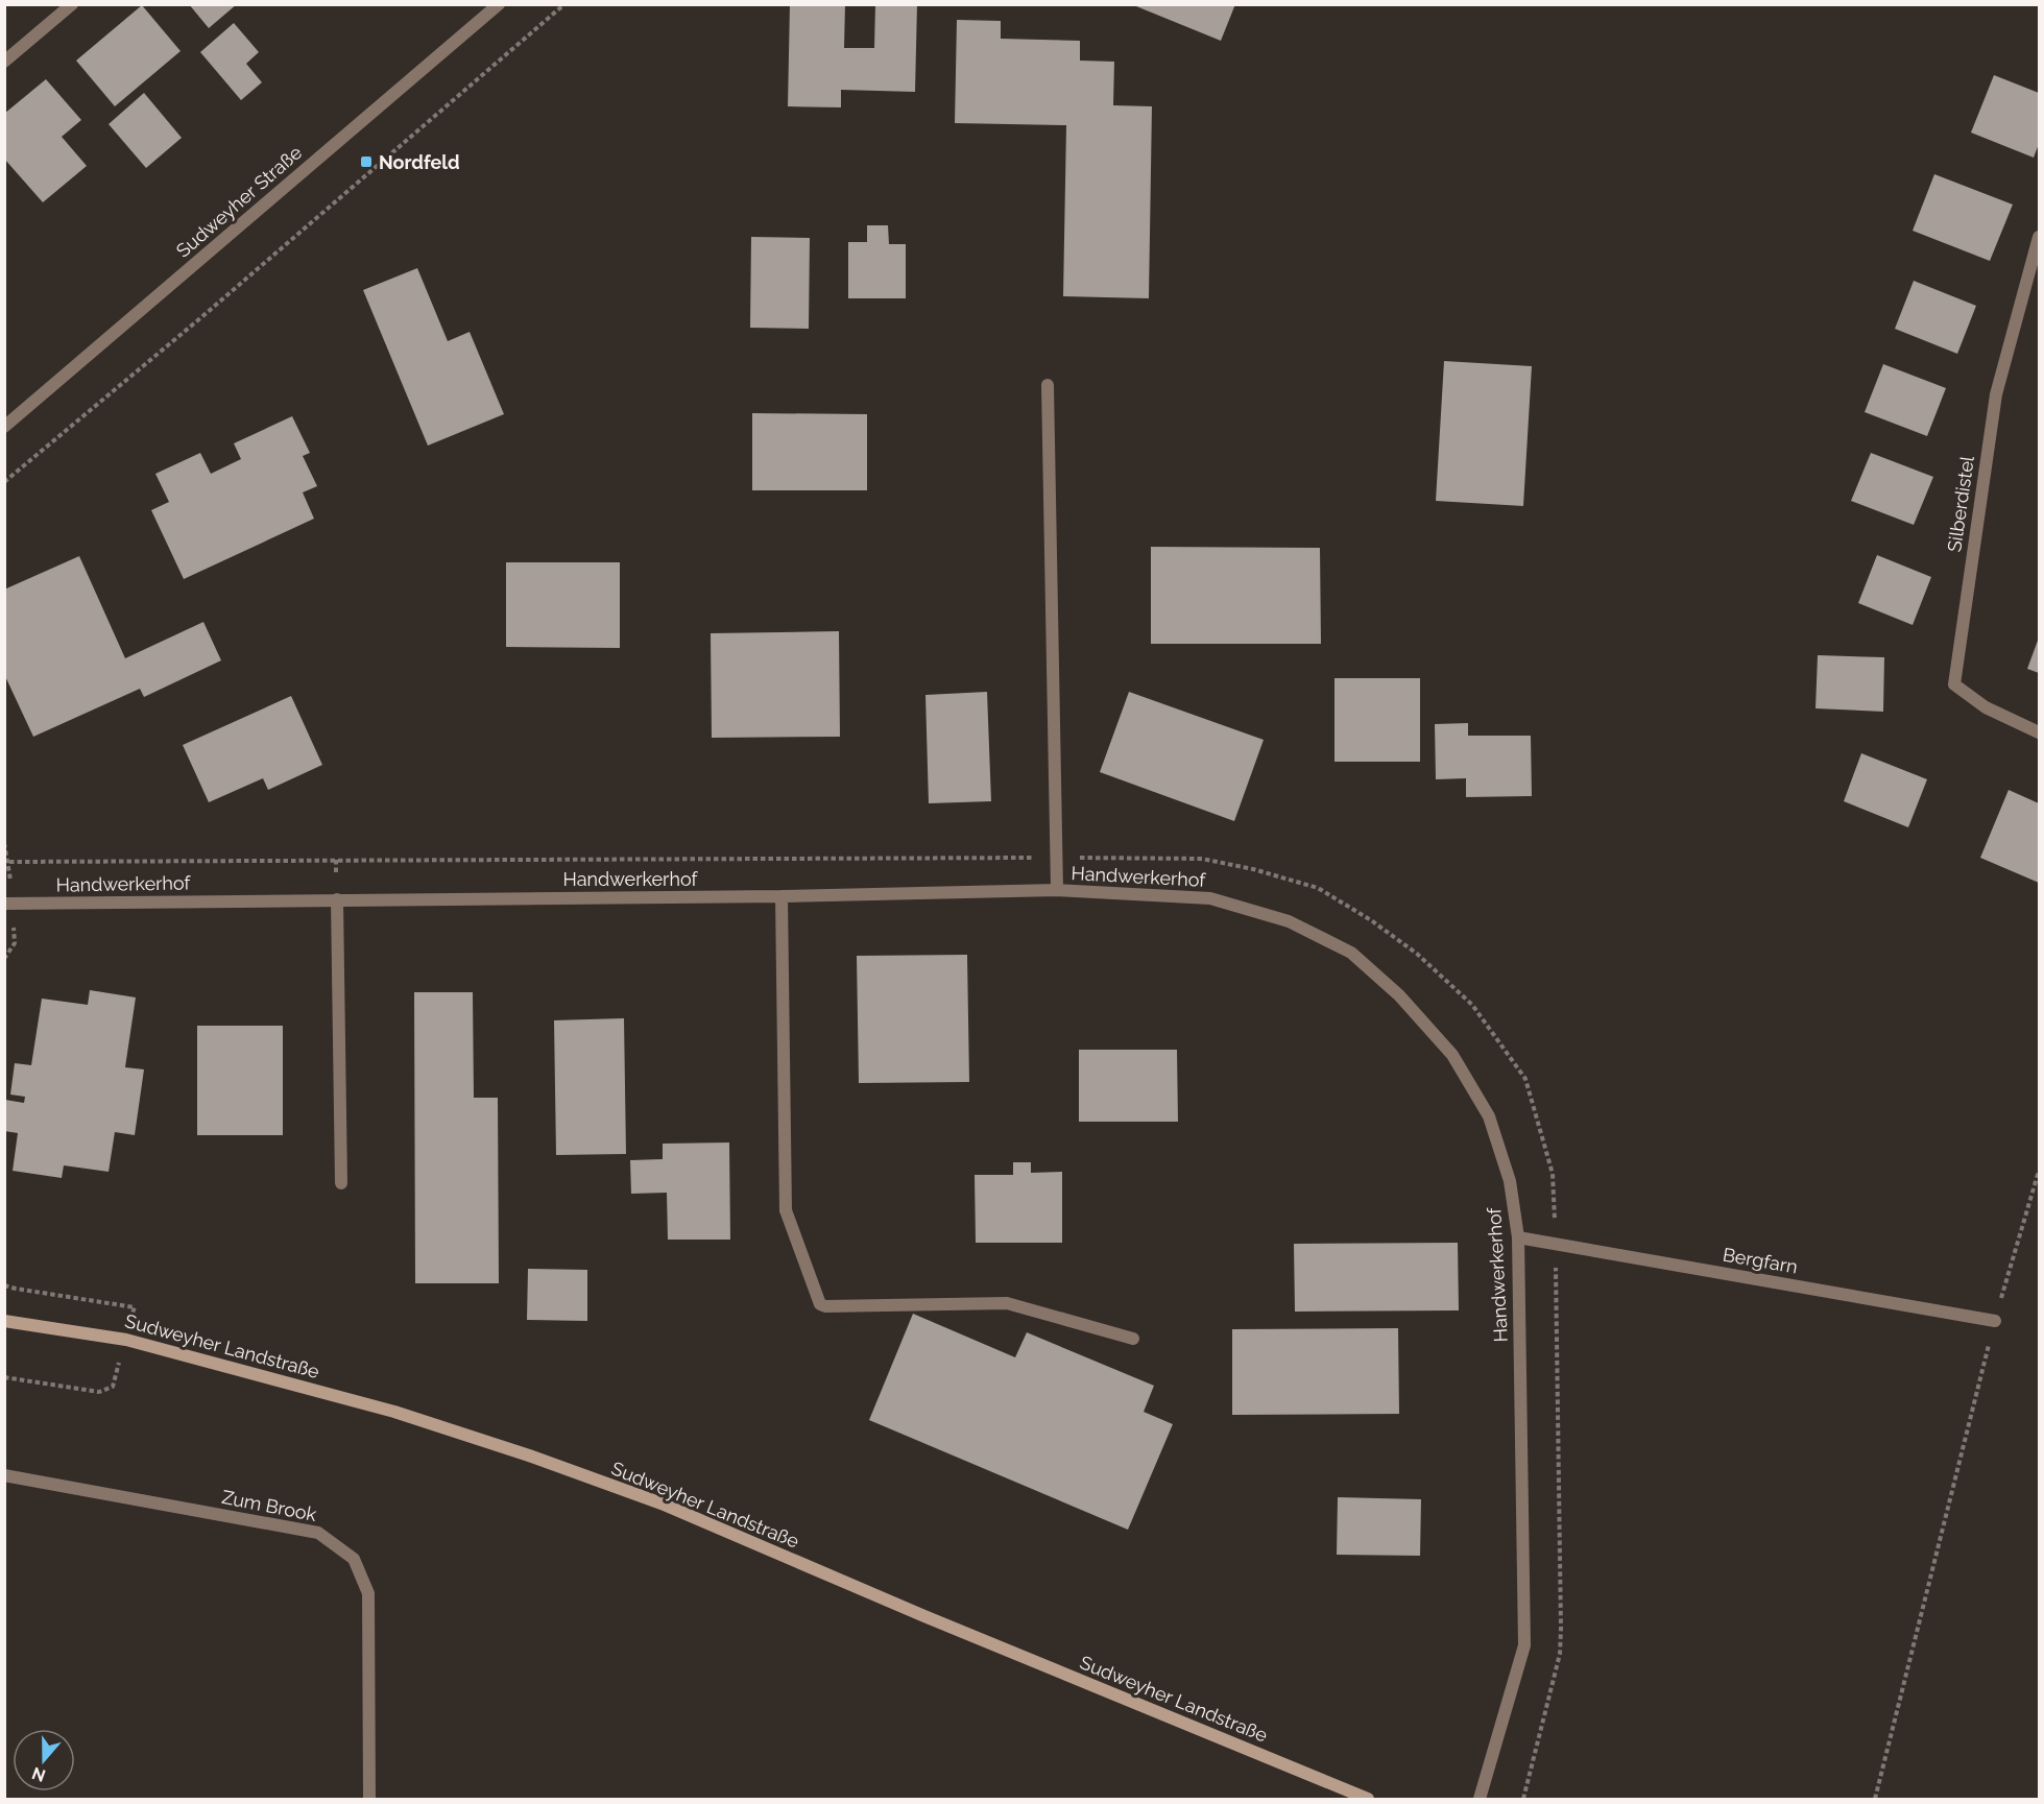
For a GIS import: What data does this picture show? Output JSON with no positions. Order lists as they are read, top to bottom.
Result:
{
  "streets": {
    "main road": ["Sudweyher Landstraße"],
    "street": [
      "Sudweyher Straße",
      "Silberdistel",
      "Handwerkerhof",
      "Bergfarn",
      "Zum Brook"
    ]
  },
  "crossings": [
    ["Handwerkerhof", "Bergfarn"]
  ],
  "places": {
    "transit": ["Nordfeld"]
  },
  "north": "bottom"
}
